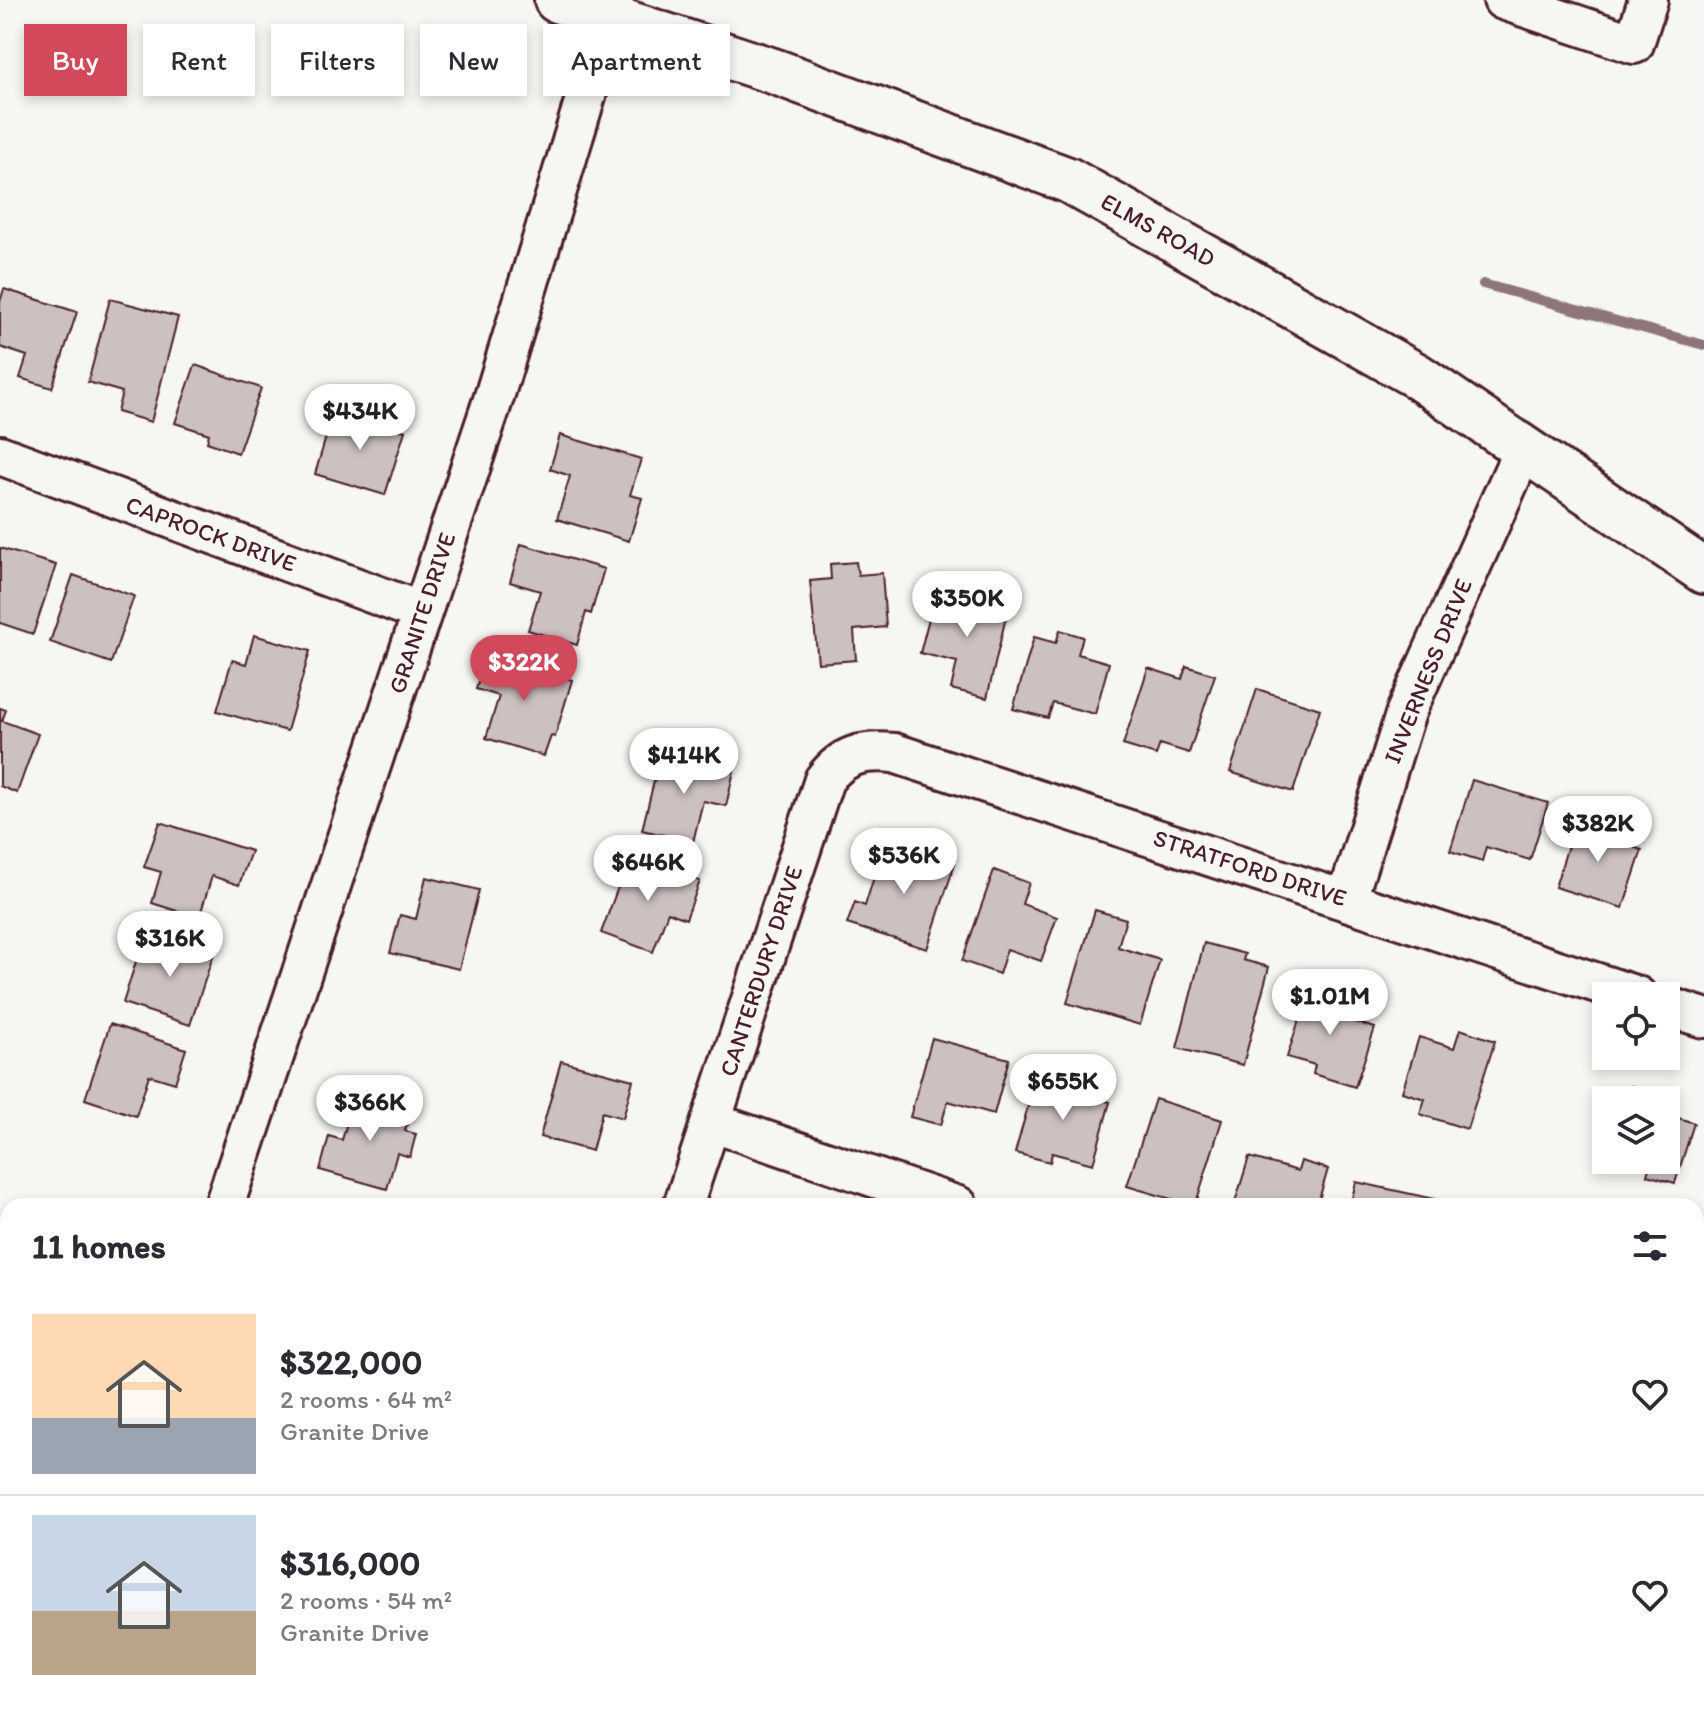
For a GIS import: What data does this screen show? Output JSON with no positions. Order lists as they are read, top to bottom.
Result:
{
  "streets": {
    "main road": ["ELMS ROAD"],
    "street": [
      "CAPROCK DRIVE",
      "GRANITE DRIVE",
      "INVERNESS DRIVE",
      "STRATFORD DRIVE",
      "CANTERDURY DRIVE"
    ]
  },
  "crossings": [
    ["ELMS ROAD", "GRANITE DRIVE"],
    ["ELMS ROAD", "INVERNESS DRIVE"],
    ["CAPROCK DRIVE", "GRANITE DRIVE"],
    ["INVERNESS DRIVE", "STRATFORD DRIVE"],
    ["STRATFORD DRIVE", "CANTERDURY DRIVE"]
  ],
  "page": {
    "chip": [
      "Buy",
      "Rent",
      "Filters",
      "New",
      "Apartment"
    ],
    "price": [
      "$434K",
      "$350K",
      "$322K",
      "$414K",
      "$382K",
      "$536K",
      "$646K",
      "$316K",
      "$1.01M",
      "$655K",
      "$366K"
    ],
    "heading": "11 homes",
    "list": [
      {
        "name": "$322,000",
        "note": "2 rooms · 64 m² · Granite Drive"
      },
      {
        "name": "$316,000",
        "note": "2 rooms · 54 m² · Granite Drive"
      }
    ]
  }
}
